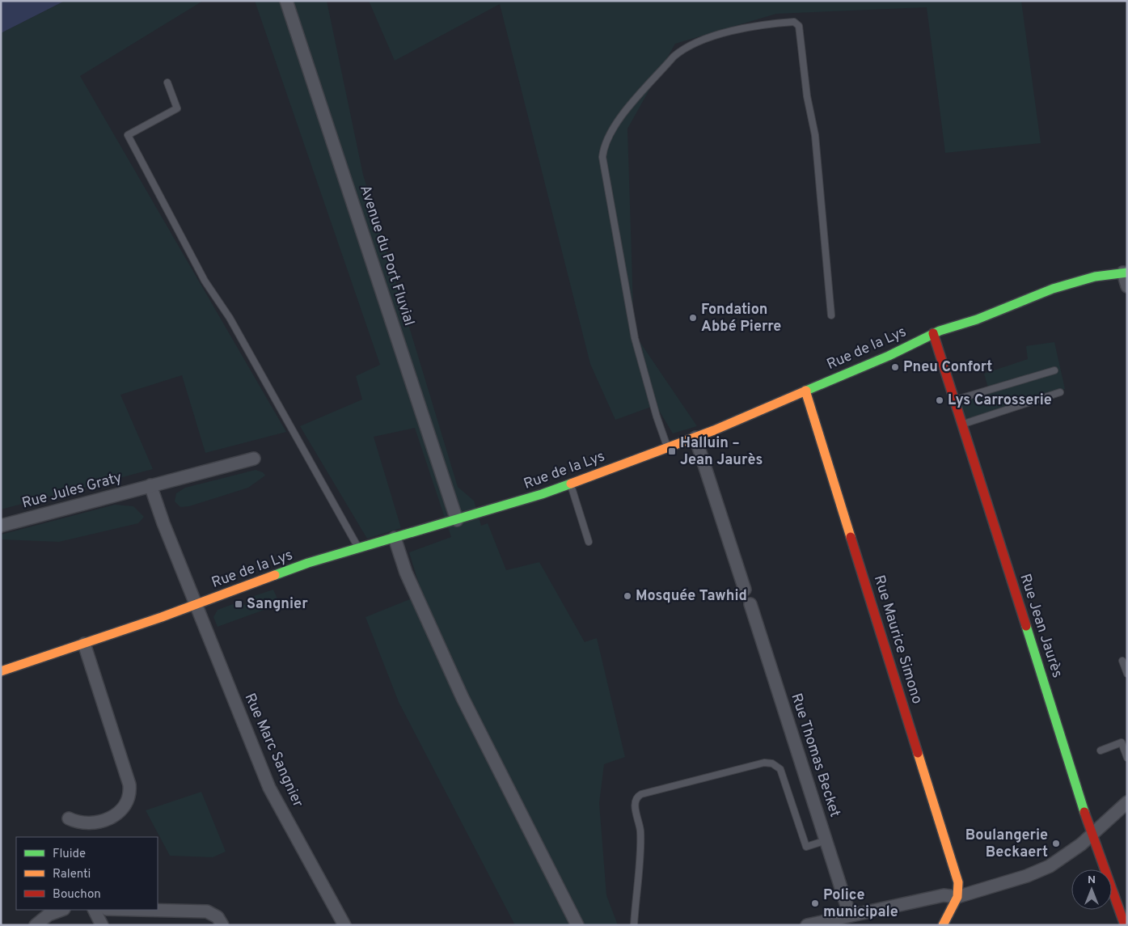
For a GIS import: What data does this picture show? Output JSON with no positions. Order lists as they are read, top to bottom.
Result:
{
  "streets": {
    "main road": ["Rue de la Lys", "Rue Jean Jaurès", "Rue Maurice Simono"],
    "street": [
      "Avenue du Port Fluvial",
      "Rue Jules Graty",
      "Rue Marc Sangnier",
      "Rue Thomas Becket"
    ]
  },
  "crossings": [
    ["Avenue du Port Fluvial", "Rue de la Lys"],
    ["Rue de la Lys", "Rue Jean Jaurès"],
    ["Rue de la Lys", "Rue Maurice Simono"],
    ["Rue de la Lys", "Rue Marc Sangnier"]
  ],
  "places": {
    "other": [
      "Fondation Abbé Pierre",
      "Pneu Confort",
      "Lys Carrosserie",
      "Mosquée Tawhid",
      "Boulangerie Beckaert",
      "Police municipale"
    ],
    "transit": ["Halluin – Jean Jaurès", "Sangnier"]
  },
  "legend": ["Fluide", "Ralenti", "Bouchon"],
  "north": "top"
}
